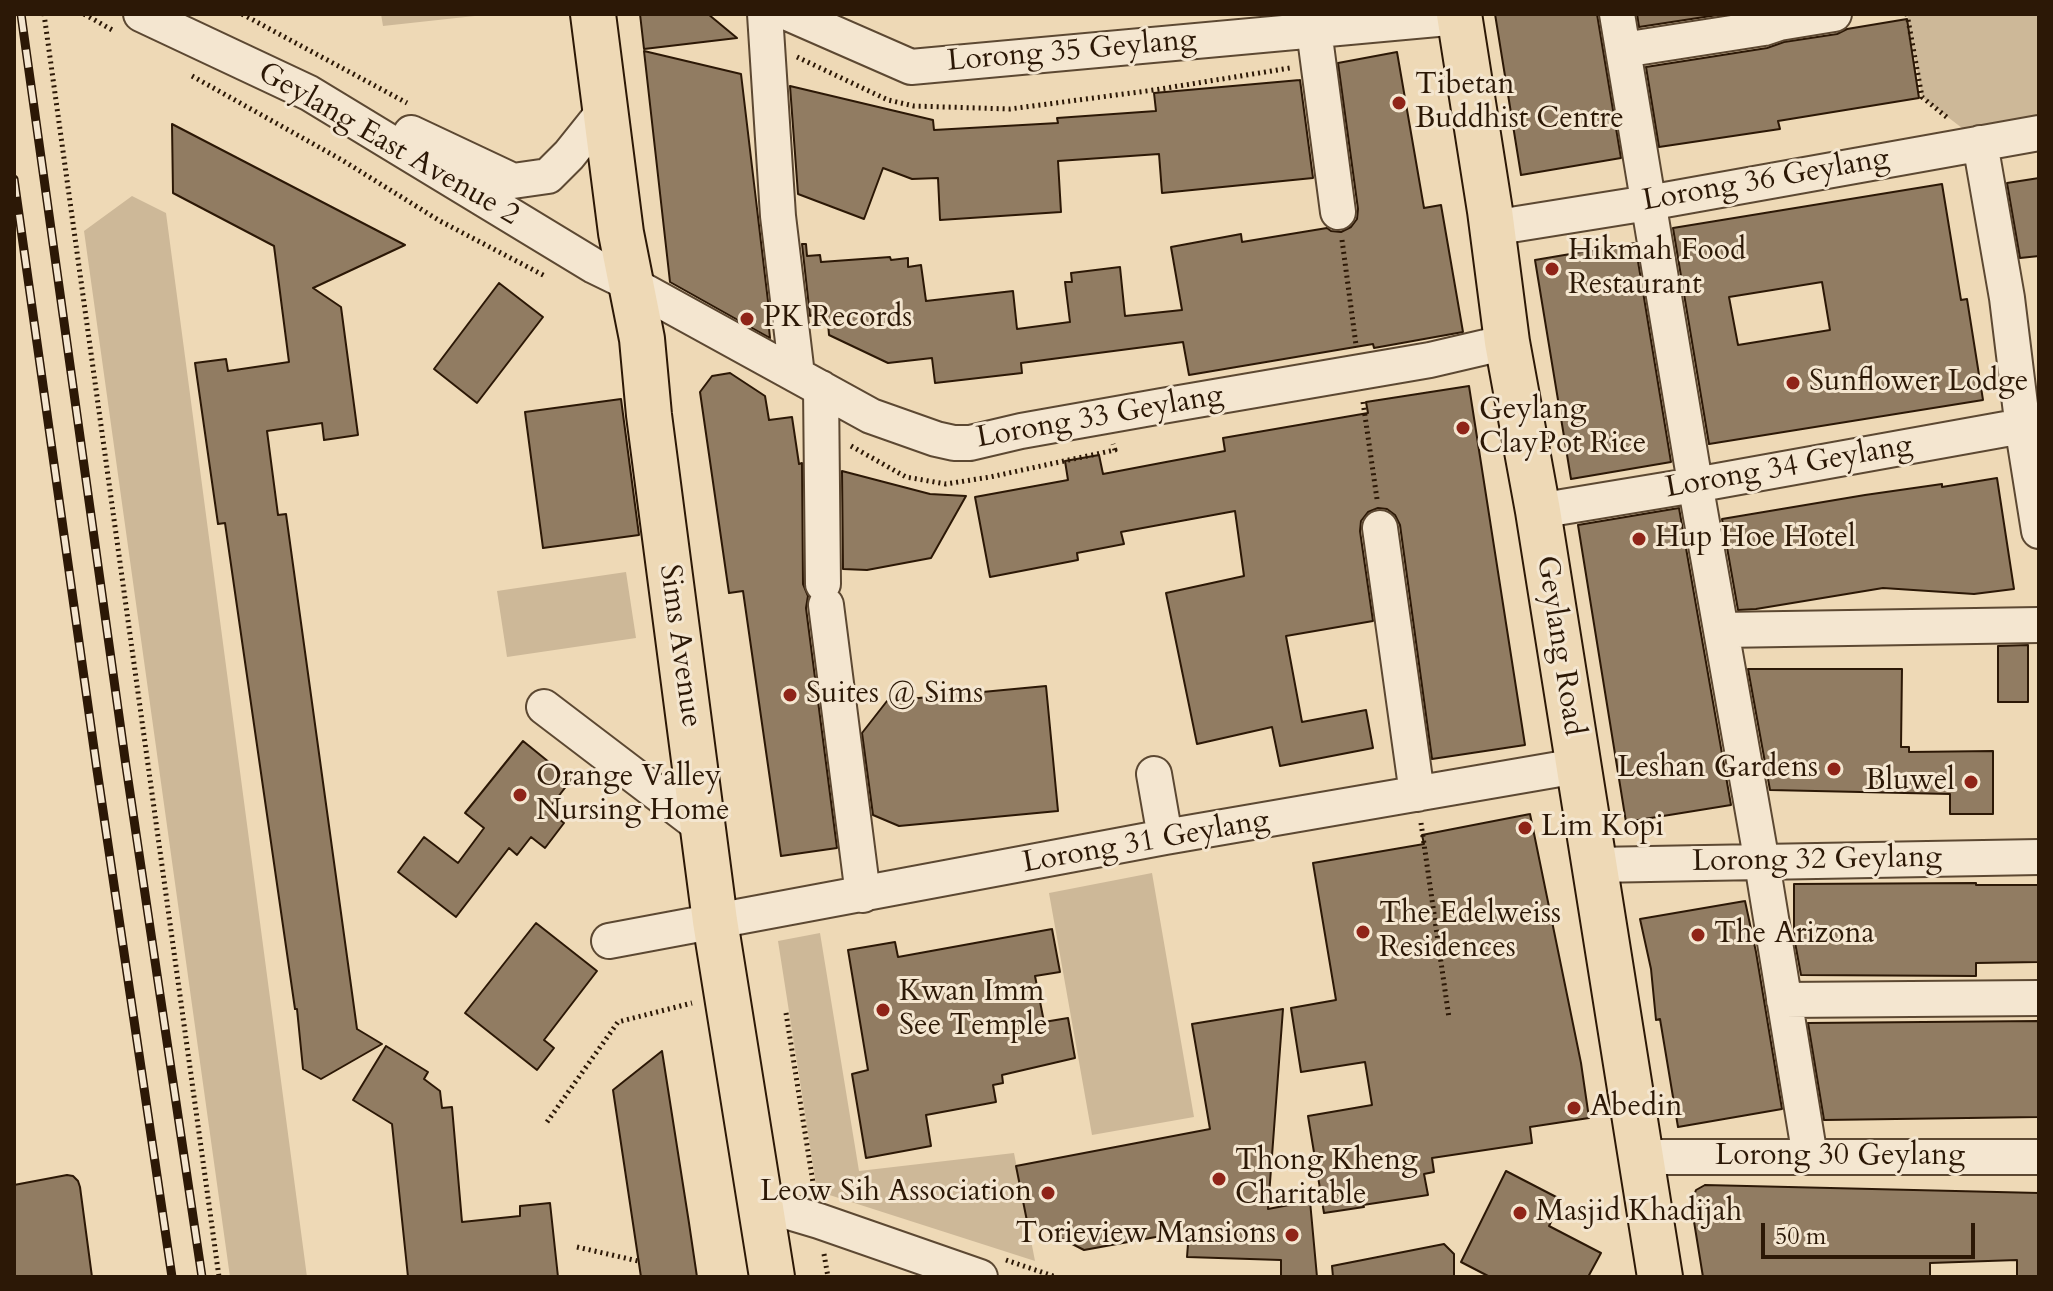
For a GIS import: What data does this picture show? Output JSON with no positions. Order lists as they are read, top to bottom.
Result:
{
  "streets": {
    "main road": ["Sims Avenue", "Geylang Road"],
    "street": [
      "Lorong 35 Geylang",
      "Geylang East Avenue 2",
      "Lorong 36 Geylang",
      "Lorong 33 Geylang",
      "Lorong 34 Geylang",
      "Lorong 31 Geylang",
      "Lorong 32 Geylang",
      "Lorong 30 Geylang"
    ]
  },
  "crossings": [
    ["Lorong 35 Geylang", "Geylang Road"],
    ["Geylang East Avenue 2", "Lorong 33 Geylang"],
    ["Geylang East Avenue 2", "Sims Avenue"],
    ["Lorong 36 Geylang", "Geylang Road"],
    ["Lorong 33 Geylang", "Sims Avenue"],
    ["Lorong 33 Geylang", "Geylang Road"],
    ["Lorong 34 Geylang", "Geylang Road"],
    ["Sims Avenue", "Lorong 31 Geylang"],
    ["Geylang Road", "Lorong 31 Geylang"],
    ["Geylang Road", "Lorong 32 Geylang"],
    ["Geylang Road", "Lorong 30 Geylang"]
  ],
  "places": [
    "Tibetan Buddhist Centre",
    "Hikmah Food Restaurant",
    "PK Records",
    "Sunflower Lodge",
    "Geylang ClayPot Rice",
    "Hup Hoe Hotel",
    "Suites @ Sims",
    "Leshan Gardens",
    "Bluwel",
    "Orange Valley Nursing Home",
    "Lim Kopi",
    "The Edelweiss Residences",
    "The Arizona",
    "Kwan Imm See Temple",
    "Abedin",
    "Thong Kheng Charitable",
    "Leow Sih Association",
    "Masjid Khadijah",
    "Torieview Mansions"
  ],
  "scale_bar": "50 m"
}
